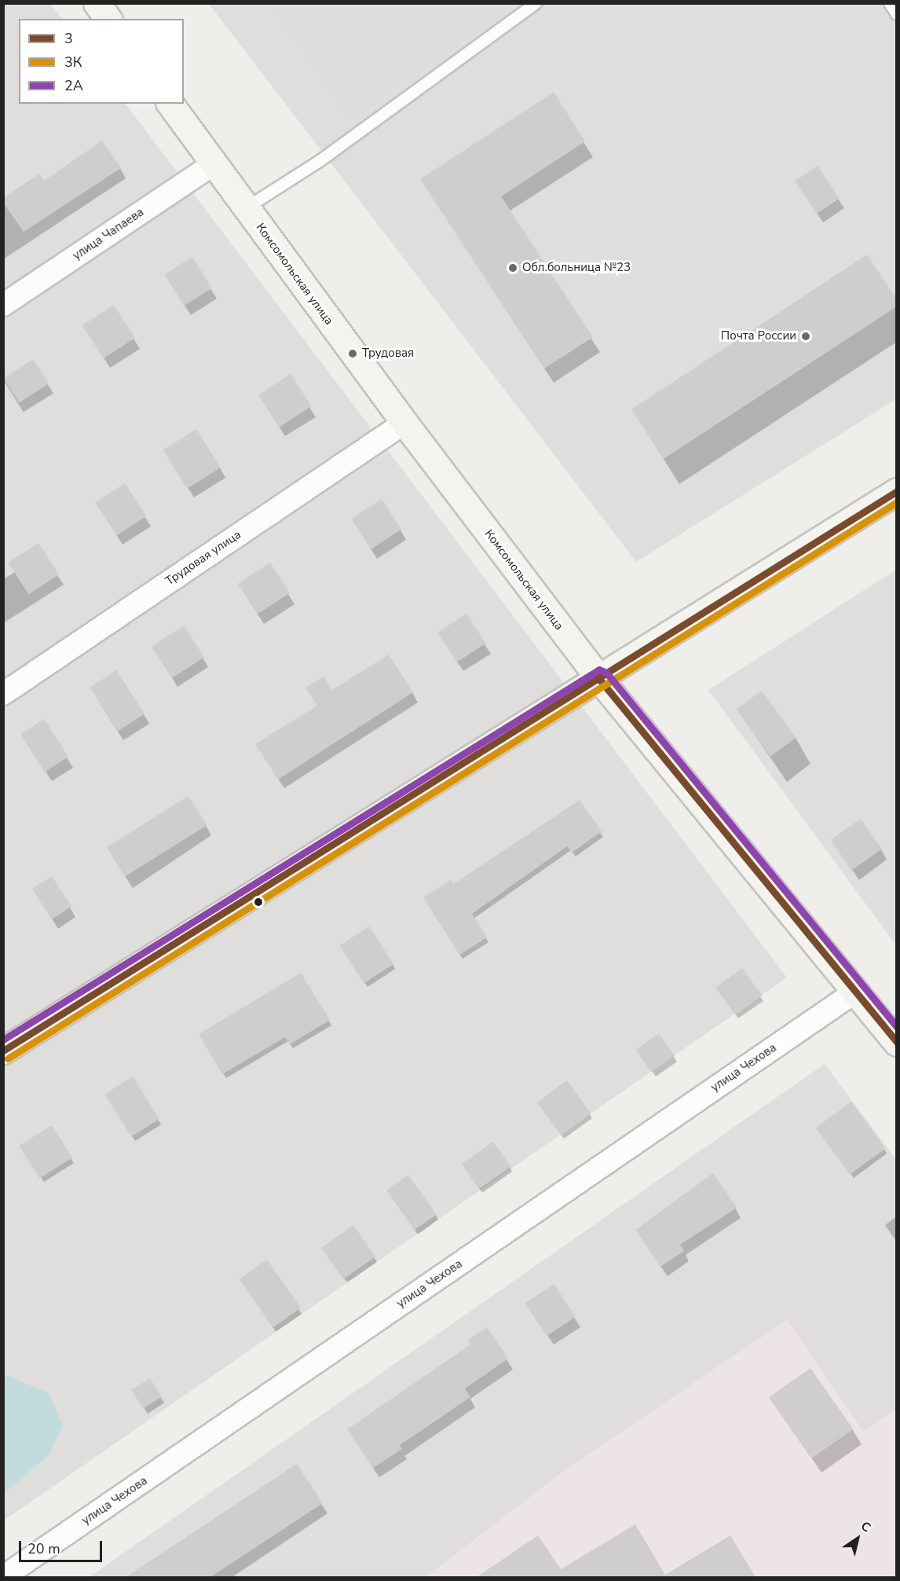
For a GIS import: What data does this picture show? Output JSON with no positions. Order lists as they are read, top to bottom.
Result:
{
  "streets": {
    "street": [
      "улица Чапаева",
      "Комсомольская улица",
      "Трудовая улица",
      "улица Чехова"
    ]
  },
  "crossings": [
    ["улица Чапаева", "Комсомольская улица"],
    ["Комсомольская улица", "Трудовая улица"],
    ["Комсомольская улица", "улица Чехова"]
  ],
  "places": ["Обл.больница №23", "Почта России", "Трудовая"],
  "lines": ["transit line 3", "transit line 3К", "transit line 2А"],
  "legend": ["3", "3К", "2А"],
  "scale_bar": "20 m",
  "north": "top right"
}
